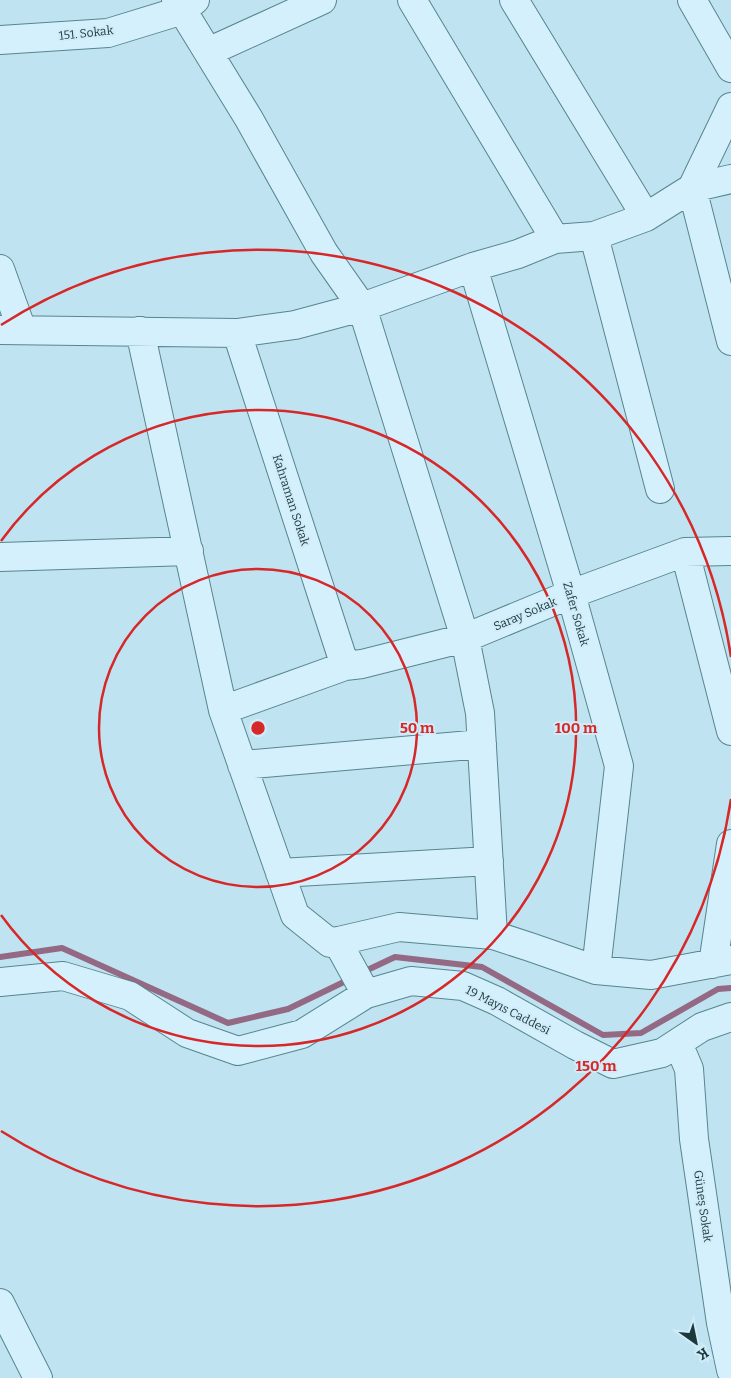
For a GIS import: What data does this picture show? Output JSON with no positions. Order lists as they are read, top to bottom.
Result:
{
  "streets": {
    "street": [
      "151. Sokak",
      "Kahraman Sokak",
      "Saray Sokak",
      "Zafer Sokak",
      "19 Mayıs Caddesi",
      "Güneş Sokak"
    ]
  },
  "crossings": [
    ["Kahraman Sokak", "Saray Sokak"],
    ["Saray Sokak", "Zafer Sokak"],
    ["19 Mayıs Caddesi", "Güneş Sokak"]
  ],
  "north": "bottom right",
  "rings": ["50 m", "100 m", "150 m"]
}
